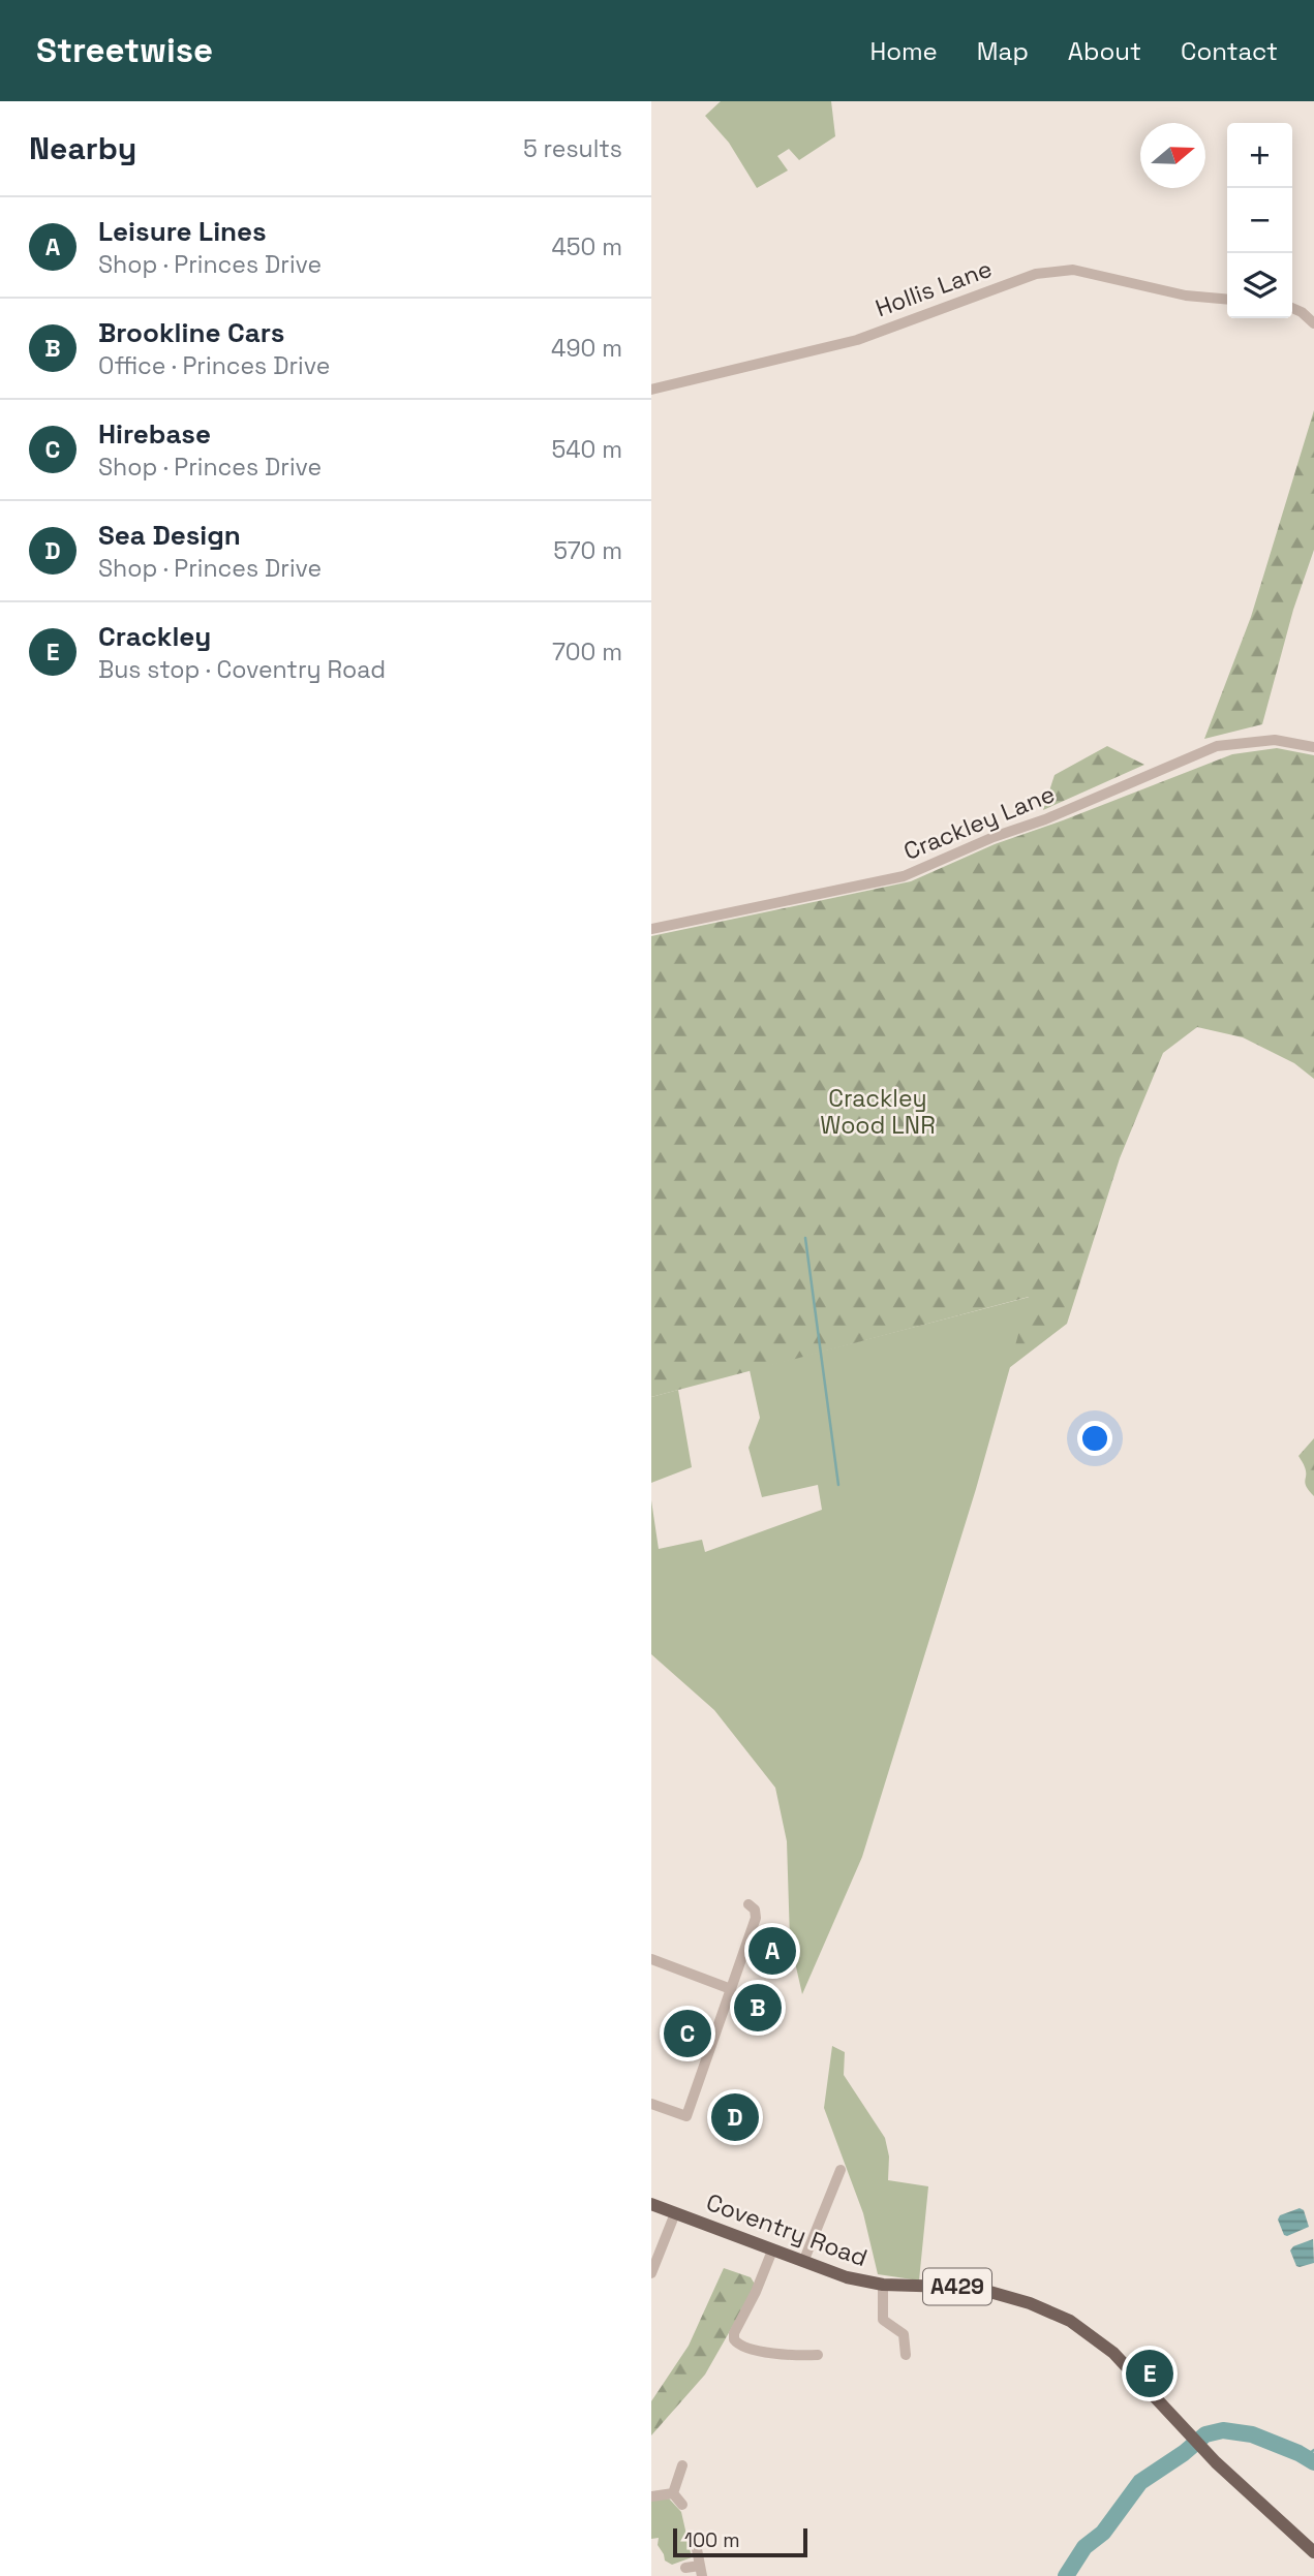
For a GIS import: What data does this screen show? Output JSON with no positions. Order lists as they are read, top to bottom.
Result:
{
  "streets": {
    "main road": ["Coventry Road", "A429"],
    "street": ["Hollis Lane", "Crackley Lane"]
  },
  "parks": ["Crackley Wood LNR"],
  "scale_bar": "100 m",
  "north": "right",
  "page": {
    "header": "Streetwise",
    "nav": [
      "Home",
      "Map",
      "About",
      "Contact"
    ],
    "heading": ["Nearby", "5 results"],
    "map_buttons": ["+", "−"],
    "list": [
      {
        "mark": "A",
        "name": "Leisure Lines",
        "note": "Shop · Princes Drive",
        "value": "450 m"
      },
      {
        "mark": "B",
        "name": "Brookline Cars",
        "note": "Office · Princes Drive",
        "value": "490 m"
      },
      {
        "mark": "C",
        "name": "Hirebase",
        "note": "Shop · Princes Drive",
        "value": "540 m"
      },
      {
        "mark": "D",
        "name": "Sea Design",
        "note": "Shop · Princes Drive",
        "value": "570 m"
      },
      {
        "mark": "E",
        "name": "Crackley",
        "note": "Bus stop · Coventry Road",
        "value": "700 m"
      }
    ],
    "pins": [
      "A",
      "B",
      "C",
      "D",
      "E"
    ],
    "scale": "100 m"
  }
}
